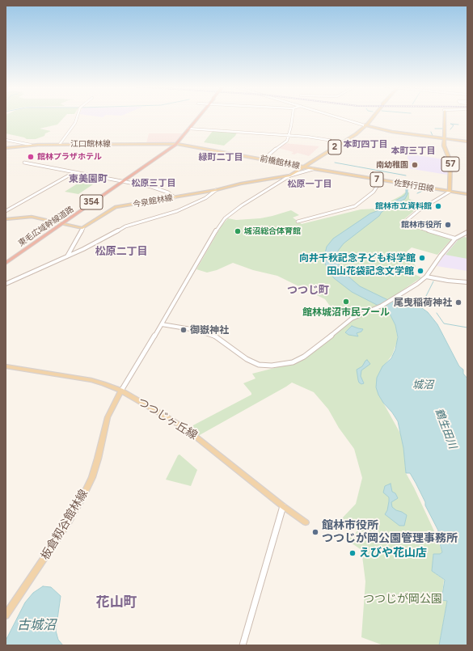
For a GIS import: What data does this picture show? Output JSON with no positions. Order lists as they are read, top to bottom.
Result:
{
  "streets": {
    "highway": ["354", "東毛広域幹線道路"],
    "main road": [
      "江口館林線",
      "2",
      "前橋館林線",
      "57",
      "7",
      "佐野行田線",
      "今泉館林線",
      "つつじヶ丘線",
      "板倉籾谷館林線"
    ]
  },
  "crossings": [
    ["江口館林線", "前橋館林線"],
    ["江口館林線", "東毛広域幹線道路"],
    ["前橋館林線", "佐野行田線"],
    ["前橋館林線", "今泉館林線"],
    ["前橋館林線", "東毛広域幹線道路"],
    ["57", "佐野行田線"],
    ["佐野行田線", "今泉館林線"],
    ["つつじヶ丘線", "板倉籾谷館林線"]
  ],
  "districts": [
    "本町四丁目",
    "本町三丁目",
    "緑町二丁目",
    "東美園町",
    "松原三丁目",
    "松原一丁目",
    "松原二丁目",
    "つつじ町",
    "花山町"
  ],
  "water": ["城沼", "鶴生田川", "古城沼"],
  "parks": ["つつじが岡公園"],
  "places": [
    "館林プラザホテル",
    "南幼稚園",
    "館林市立資料館",
    "館林市役所",
    "城沼総合体育館",
    "向井千秋記念子ども科学館",
    "田山花袋記念文学館",
    "館林城沼市民プール",
    "尾曳稲荷神社",
    "御嶽神社",
    "館林市役所 つつじが岡公園管理事務所",
    "えびや花山店"
  ]
}
